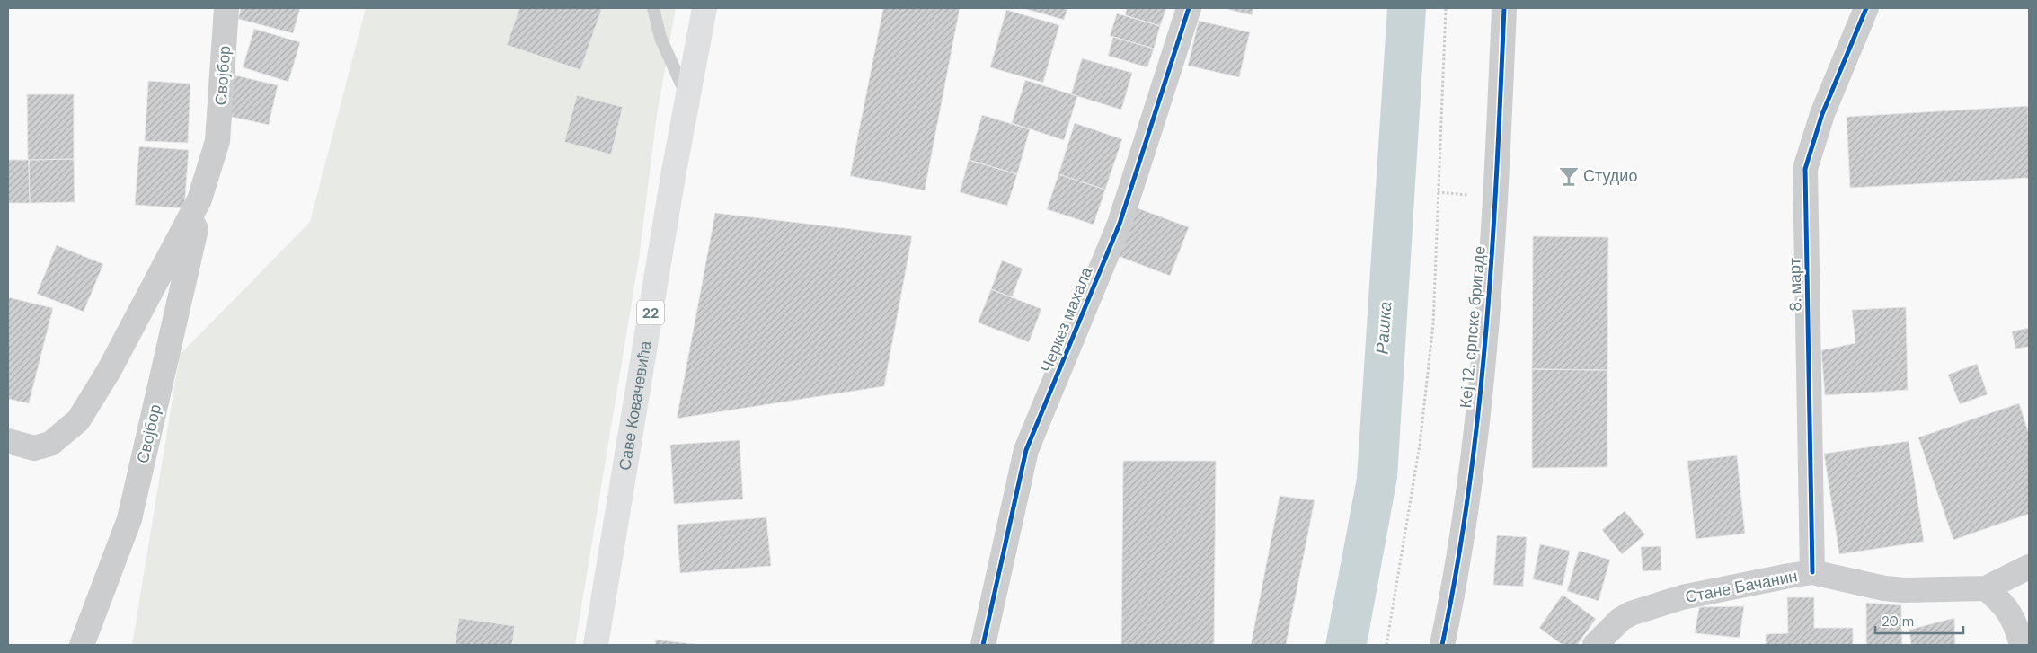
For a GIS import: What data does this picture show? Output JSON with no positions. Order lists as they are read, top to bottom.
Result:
{
  "streets": {
    "main road": ["22", "Саве Ковачевића"],
    "street": [
      "Својбор",
      "8. март",
      "Черкез махала",
      "Кеј 12. српске бригаде",
      "Стане Бачанин"
    ]
  },
  "crossings": [
    ["8. март", "Стане Бачанин"]
  ],
  "water": ["Рашка"],
  "places": {
    "bar": ["Студио"]
  },
  "scale_bar": "20 m"
}
